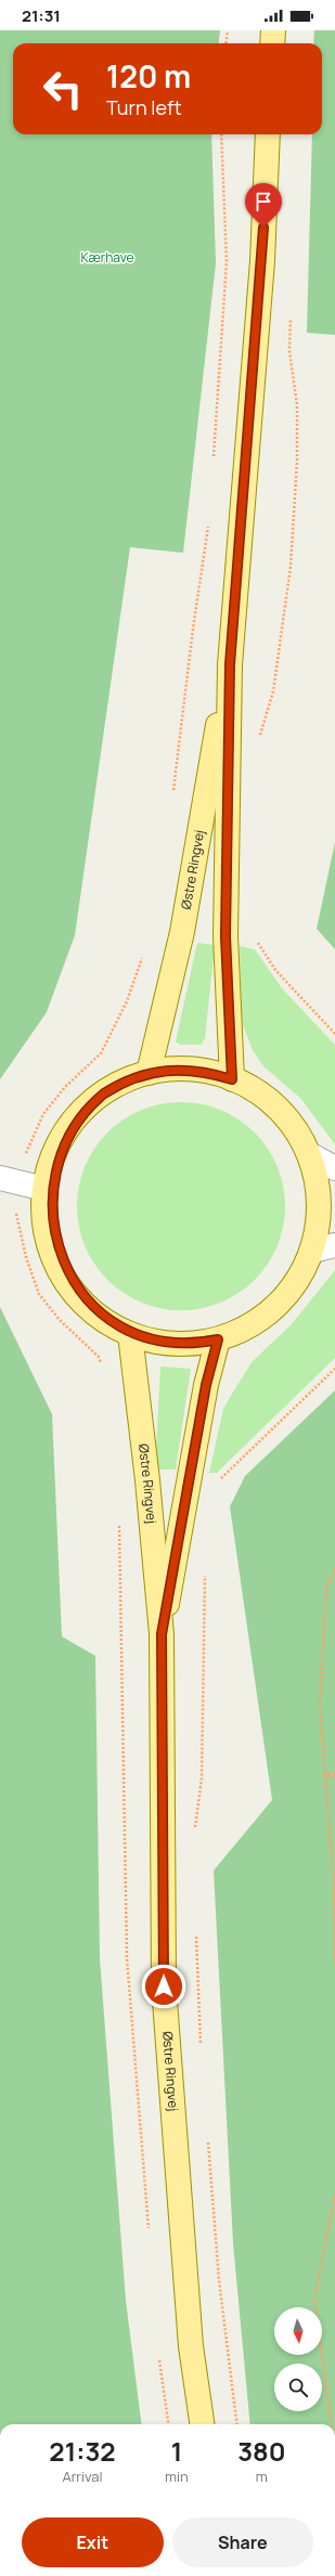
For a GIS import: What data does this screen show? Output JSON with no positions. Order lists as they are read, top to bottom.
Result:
{
  "streets": {
    "main road": ["Østre Ringvej"]
  },
  "parks": ["Kærhave"],
  "north": "bottom",
  "page": {
    "status": "21:31",
    "turn": ["120 m", "Turn left"],
    "eta": [
      "21:32",
      "Arrival",
      "1",
      "min",
      "380",
      "m"
    ],
    "buttons": ["Exit", "Share"]
  }
}
